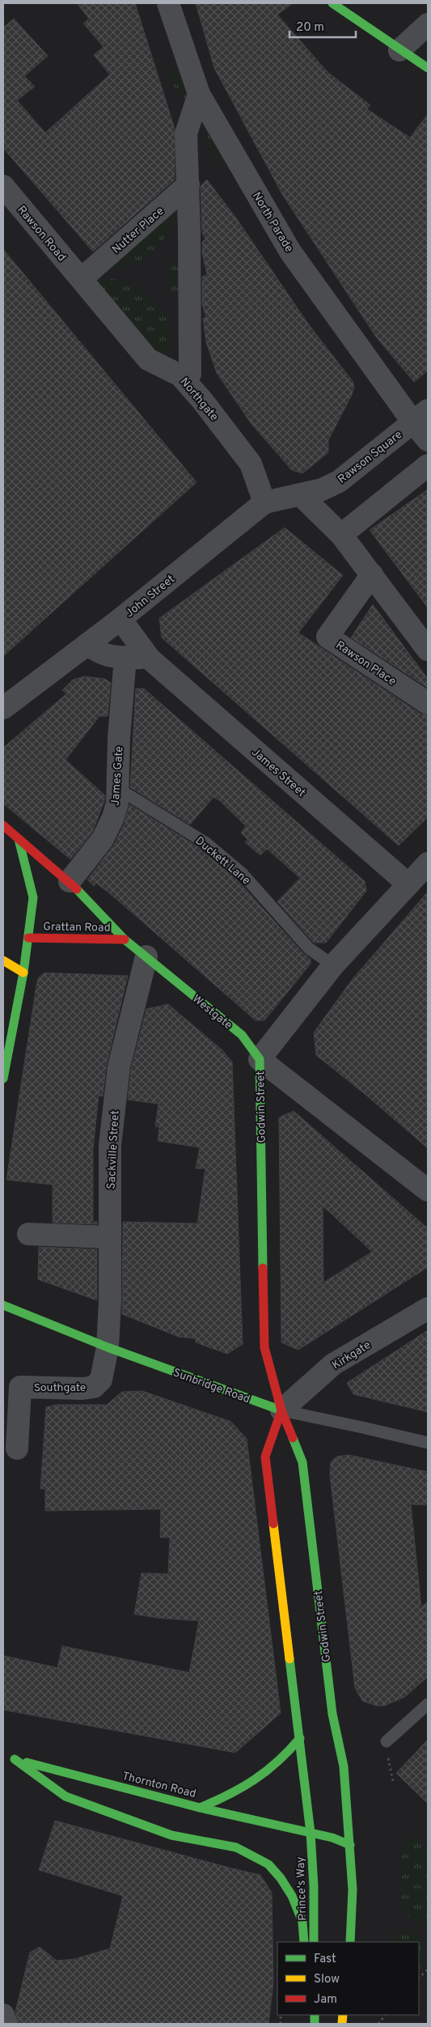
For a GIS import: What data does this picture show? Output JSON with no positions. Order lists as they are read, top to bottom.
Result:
{
  "streets": {
    "main road": [
      "Grattan Road",
      "Westgate",
      "Godwin Street",
      "Sunbridge Road",
      "Thornton Road",
      "Prince's Way"
    ],
    "street": [
      "North Parade",
      "Nutter Place",
      "Rawson Road",
      "Northgate",
      "Rawson Square",
      "John Street",
      "Rawson Place",
      "James Street",
      "James Gate",
      "Sackville Street",
      "Kirkgate",
      "Southgate"
    ],
    "lane": ["Duckett Lane"]
  },
  "crossings": [
    ["North Parade", "Northgate"],
    ["North Parade", "Rawson Square"],
    ["Nutter Place", "Rawson Road"],
    ["Nutter Place", "Northgate"],
    ["Rawson Road", "Northgate"],
    ["Northgate", "John Street"],
    ["Rawson Square", "John Street"],
    ["John Street", "James Street"],
    ["James Street", "Godwin Street"],
    ["James Gate", "Duckett Lane"],
    ["James Gate", "Westgate"],
    ["Duckett Lane", "Godwin Street"],
    ["Grattan Road", "Westgate"],
    ["Westgate", "Godwin Street"],
    ["Westgate", "Sackville Street"],
    ["Godwin Street", "Kirkgate"],
    ["Godwin Street", "Sunbridge Road"],
    ["Godwin Street", "Thornton Road"],
    ["Sackville Street", "Sunbridge Road"],
    ["Sackville Street", "Southgate"],
    ["Kirkgate", "Sunbridge Road"],
    ["Sunbridge Road", "Southgate"],
    ["Thornton Road", "Prince's Way"]
  ],
  "legend": ["Fast", "Slow", "Jam"],
  "scale_bar": "20 m"
}
